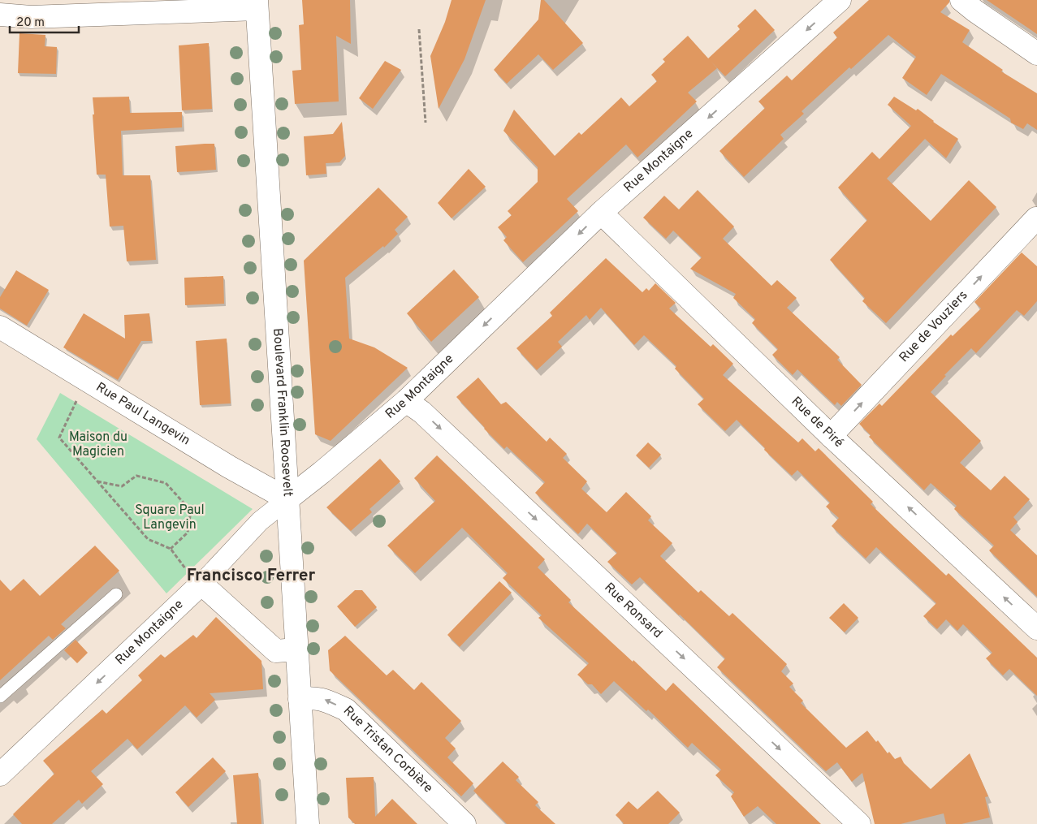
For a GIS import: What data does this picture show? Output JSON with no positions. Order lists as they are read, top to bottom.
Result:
{
  "streets": {
    "street": [
      "Rue Montaigne",
      "Rue de Vouziers",
      "Boulevard Franklin Roosevelt",
      "Rue Paul Langevin",
      "Rue de Piré",
      "Rue Ronsard",
      "Rue Tristan Corbière"
    ]
  },
  "crossings": [
    ["Rue Montaigne", "Boulevard Franklin Roosevelt"],
    ["Rue Montaigne", "Rue Paul Langevin"],
    ["Rue Montaigne", "Rue de Piré"],
    ["Rue Montaigne", "Rue Ronsard"],
    ["Rue de Vouziers", "Rue de Piré"],
    ["Boulevard Franklin Roosevelt", "Rue Paul Langevin"],
    ["Boulevard Franklin Roosevelt", "Rue Tristan Corbière"]
  ],
  "one_way": [
    "Rue Montaigne",
    "Rue de Vouziers",
    "Rue de Piré",
    "Rue Ronsard",
    "Rue Tristan Corbière"
  ],
  "districts": ["Francisco Ferrer"],
  "parks": ["Maison du Magicien", "Square Paul Langevin"],
  "scale_bar": "20 m"
}
